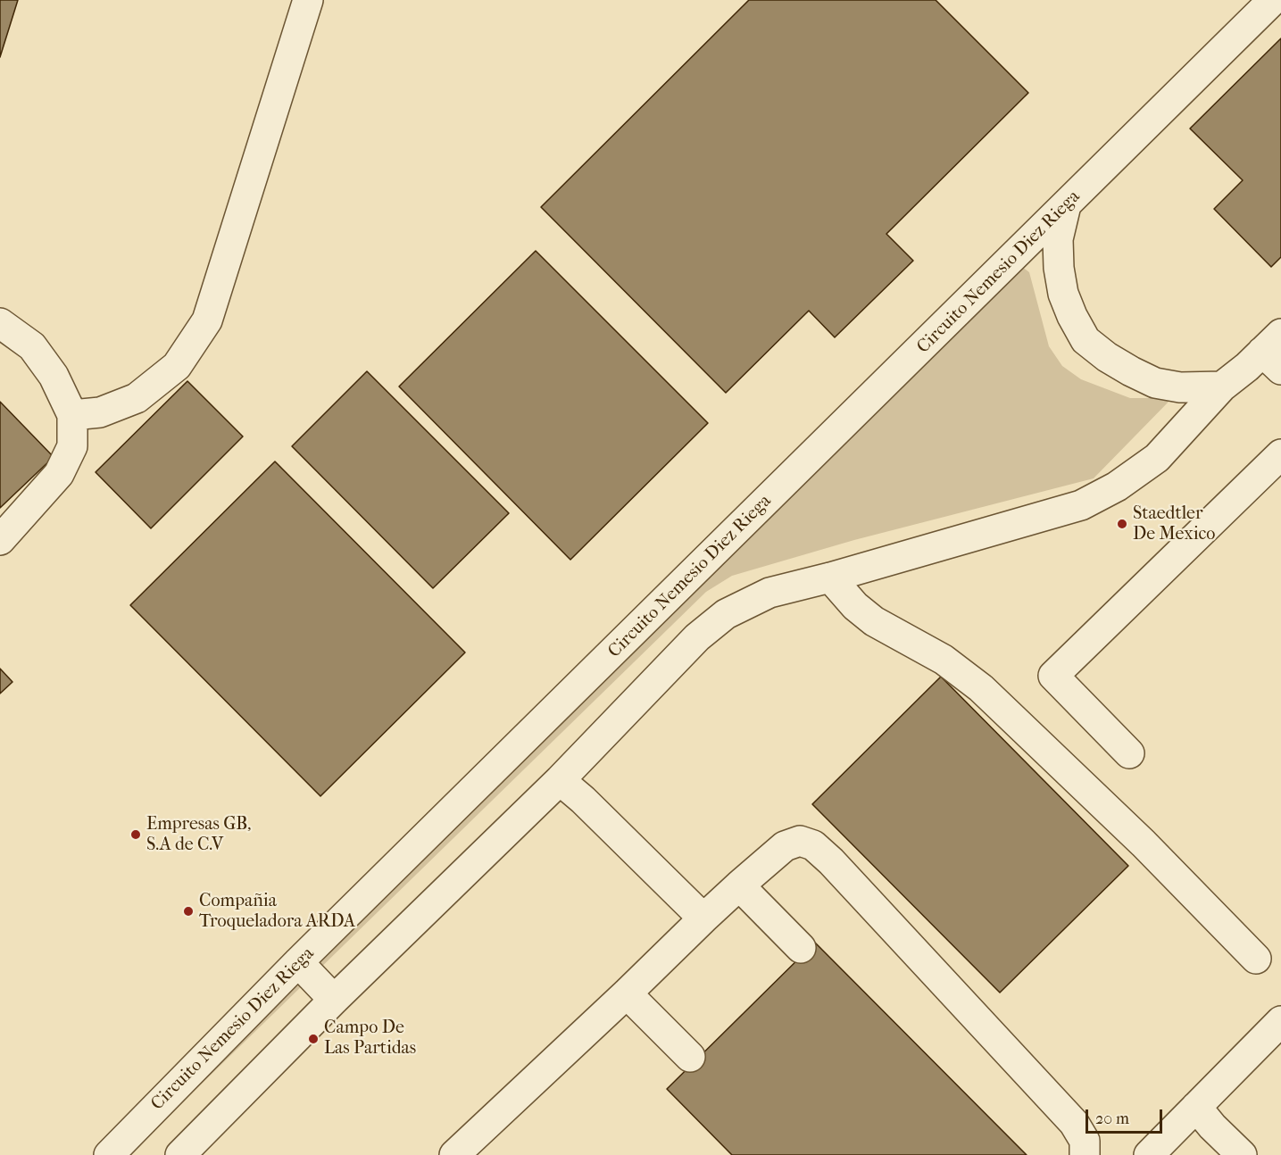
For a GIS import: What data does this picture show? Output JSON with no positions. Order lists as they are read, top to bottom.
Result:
{
  "streets": {
    "street": ["Circuito Nemesio Diez Riega"]
  },
  "places": [
    "Staedtler De Mexico",
    "Empresas GB, S.A de C.V",
    "Compañia Troqueladora ARDA",
    "Campo De Las Partidas"
  ],
  "scale_bar": "20 m"
}
